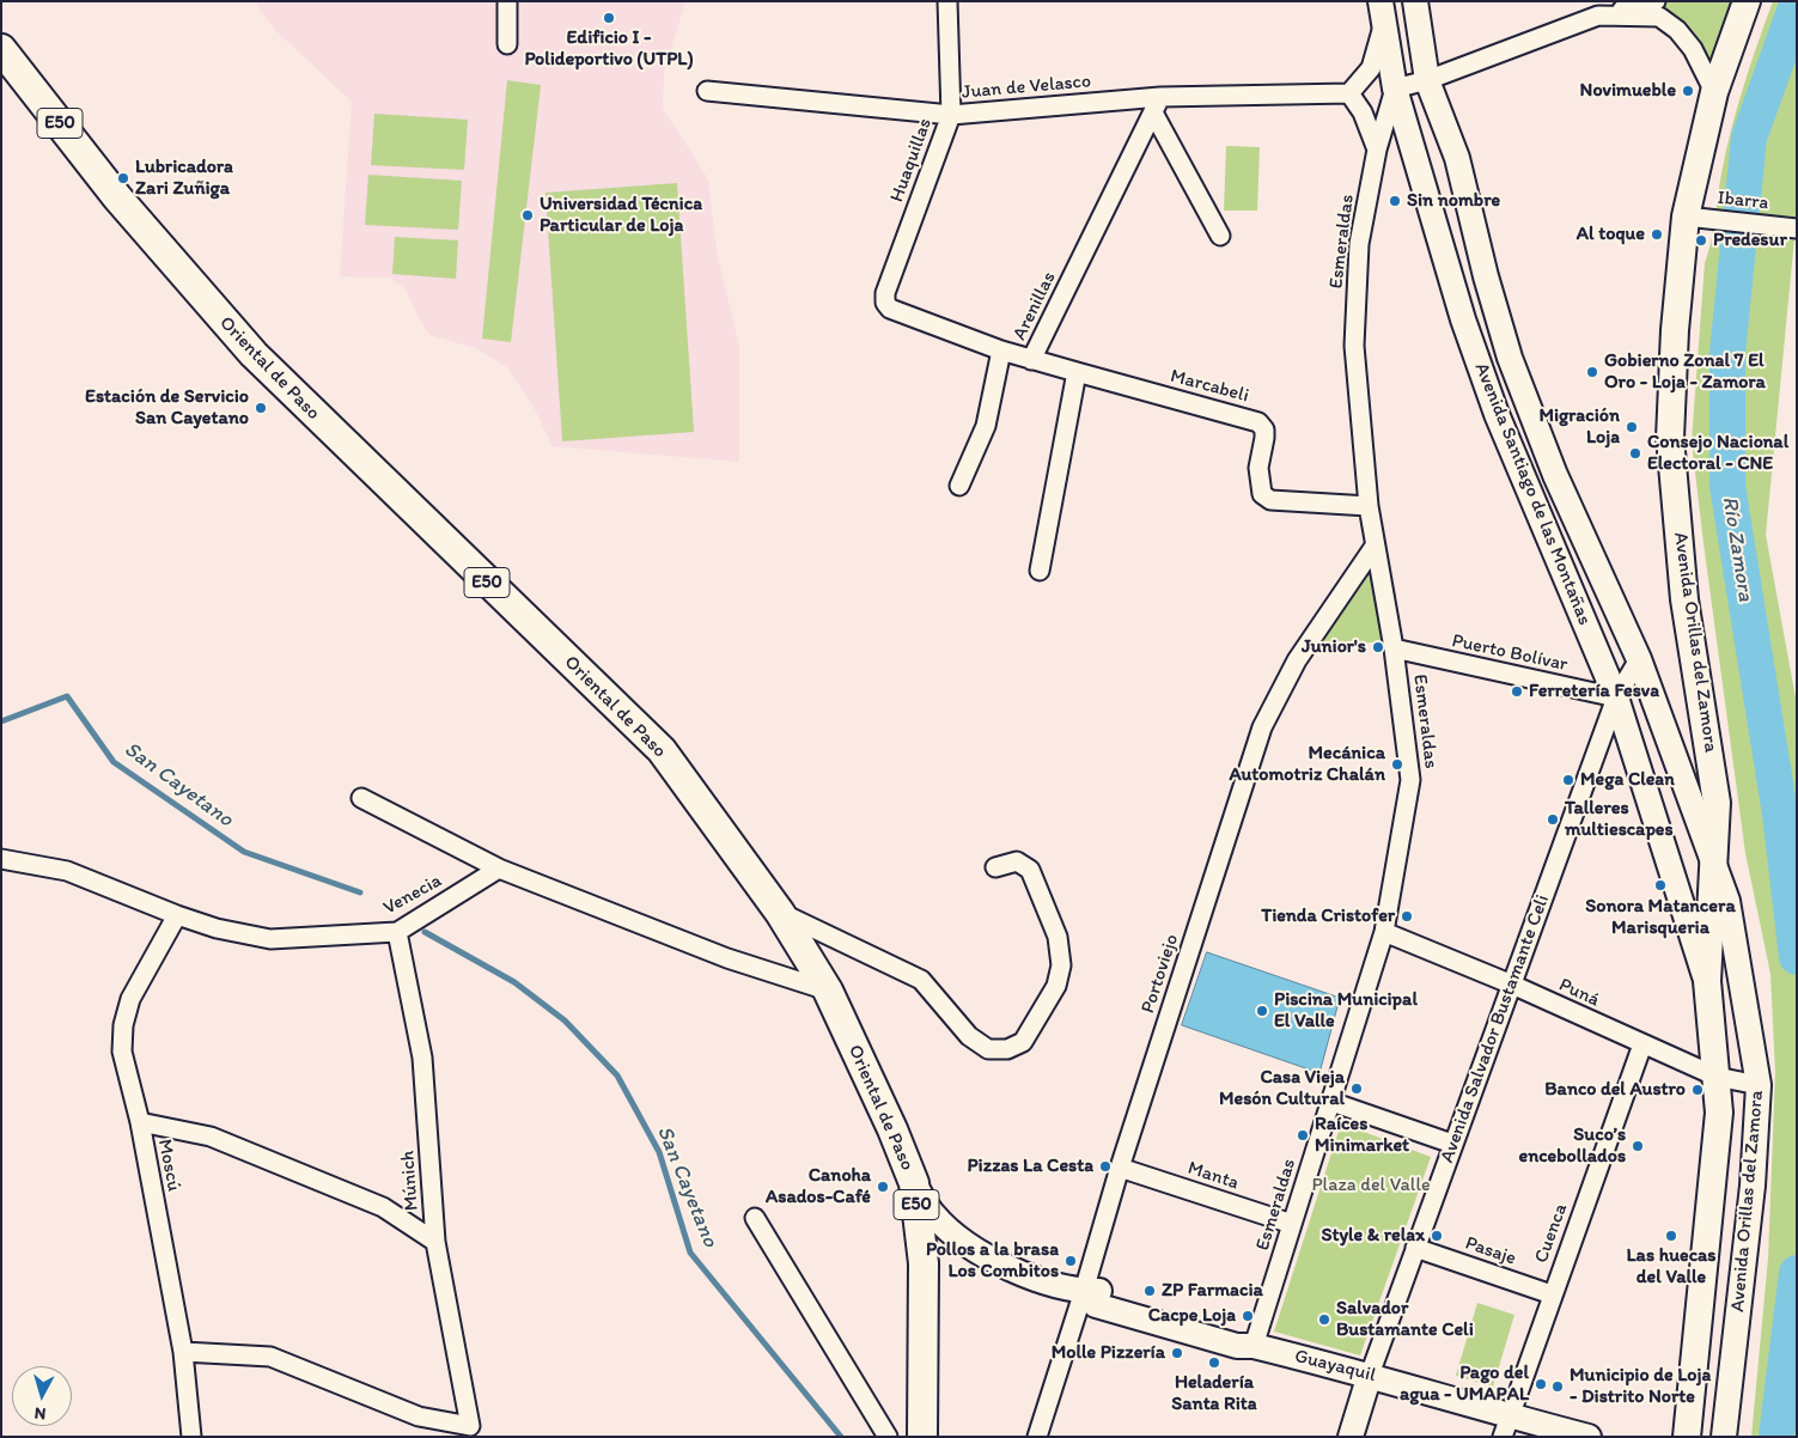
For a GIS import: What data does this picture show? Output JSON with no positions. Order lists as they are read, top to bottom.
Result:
{
  "streets": {
    "highway": ["E50", "Oriental de Paso"],
    "main road": [
      "Avenida Santiago de las Montañas",
      "Avenida Orillas del Zamora",
      "Avenida Salvador Bustamante Celi",
      "Guayaquil"
    ],
    "street": [
      "Juan de Velasco",
      "Huaquillas",
      "Ibarra",
      "Esmeraldas",
      "Arenillas",
      "Marcabeli",
      "Puerto Bolívar",
      "Venecia",
      "Portoviejo",
      "Puná",
      "Moscú",
      "Manta",
      "Múnich",
      "Cuenca",
      "Pasaje"
    ]
  },
  "crossings": [
    ["Juan de Velasco", "Huaquillas"],
    ["Juan de Velasco", "Arenillas"],
    ["Ibarra", "Avenida Orillas del Zamora"],
    ["Esmeraldas", "Marcabeli"],
    ["Esmeraldas", "Avenida Santiago de las Montañas"],
    ["Esmeraldas", "Puerto Bolívar"],
    ["Esmeraldas", "Portoviejo"],
    ["Esmeraldas", "Puná"],
    ["Esmeraldas", "Manta"],
    ["Esmeraldas", "Guayaquil"],
    ["Arenillas", "Marcabeli"],
    ["Oriental de Paso", "Guayaquil"],
    ["Avenida Santiago de las Montañas", "Avenida Orillas del Zamora"],
    ["Avenida Santiago de las Montañas", "Puerto Bolívar"],
    ["Avenida Santiago de las Montañas", "Avenida Salvador Bustamante Celi"],
    ["Avenida Orillas del Zamora", "Puná"],
    ["Puerto Bolívar", "Avenida Salvador Bustamante Celi"],
    ["Venecia", "Moscú"],
    ["Venecia", "Múnich"],
    ["Portoviejo", "Manta"],
    ["Portoviejo", "Guayaquil"],
    ["Puná", "Avenida Salvador Bustamante Celi"],
    ["Puná", "Cuenca"],
    ["Avenida Salvador Bustamante Celi", "Pasaje"],
    ["Avenida Salvador Bustamante Celi", "Guayaquil"],
    ["Moscú", "Múnich"],
    ["Cuenca", "Pasaje"],
    ["Cuenca", "Guayaquil"]
  ],
  "water": ["Río Zamora", "San Cayetano"],
  "parks": ["Plaza del Valle"],
  "places": [
    "Edificio I - Polideportivo (UTPL)",
    "Novimueble",
    "Lubricadora Zari Zuñiga",
    "Sin nombre",
    "Universidad Técnica Particular de Loja",
    "Al toque",
    "Predesur",
    "Gobierno Zonal 7 El Oro - Loja - Zamora",
    "Estación de Servicio San Cayetano",
    "Migración Loja",
    "Consejo Nacional Electoral - CNE",
    "Junior's",
    "Ferretería Fesva",
    "Mecánica Automotriz Chalán",
    "Mega Clean",
    "Talleres multiescapes",
    "Sonora Matancera Marisqueria",
    "Tienda Cristofer",
    "Piscina Municipal El Valle",
    "Casa Vieja Mesón Cultural",
    "Banco del Austro",
    "Raíces Minimarket",
    "Suco’s encebollados",
    "Pizzas La Cesta",
    "Canoha Asados-Café",
    "Style & relax",
    "Las huecas del Valle",
    "Pollos a la brasa Los Combitos",
    "ZP Farmacia",
    "Cacpe Loja",
    "Salvador Bustamante Celi",
    "Molle Pizzería",
    "Heladería Santa Rita",
    "Pago del agua - UMAPAL",
    "Municipio de Loja - Distrito Norte"
  ],
  "north": "bottom"
}
